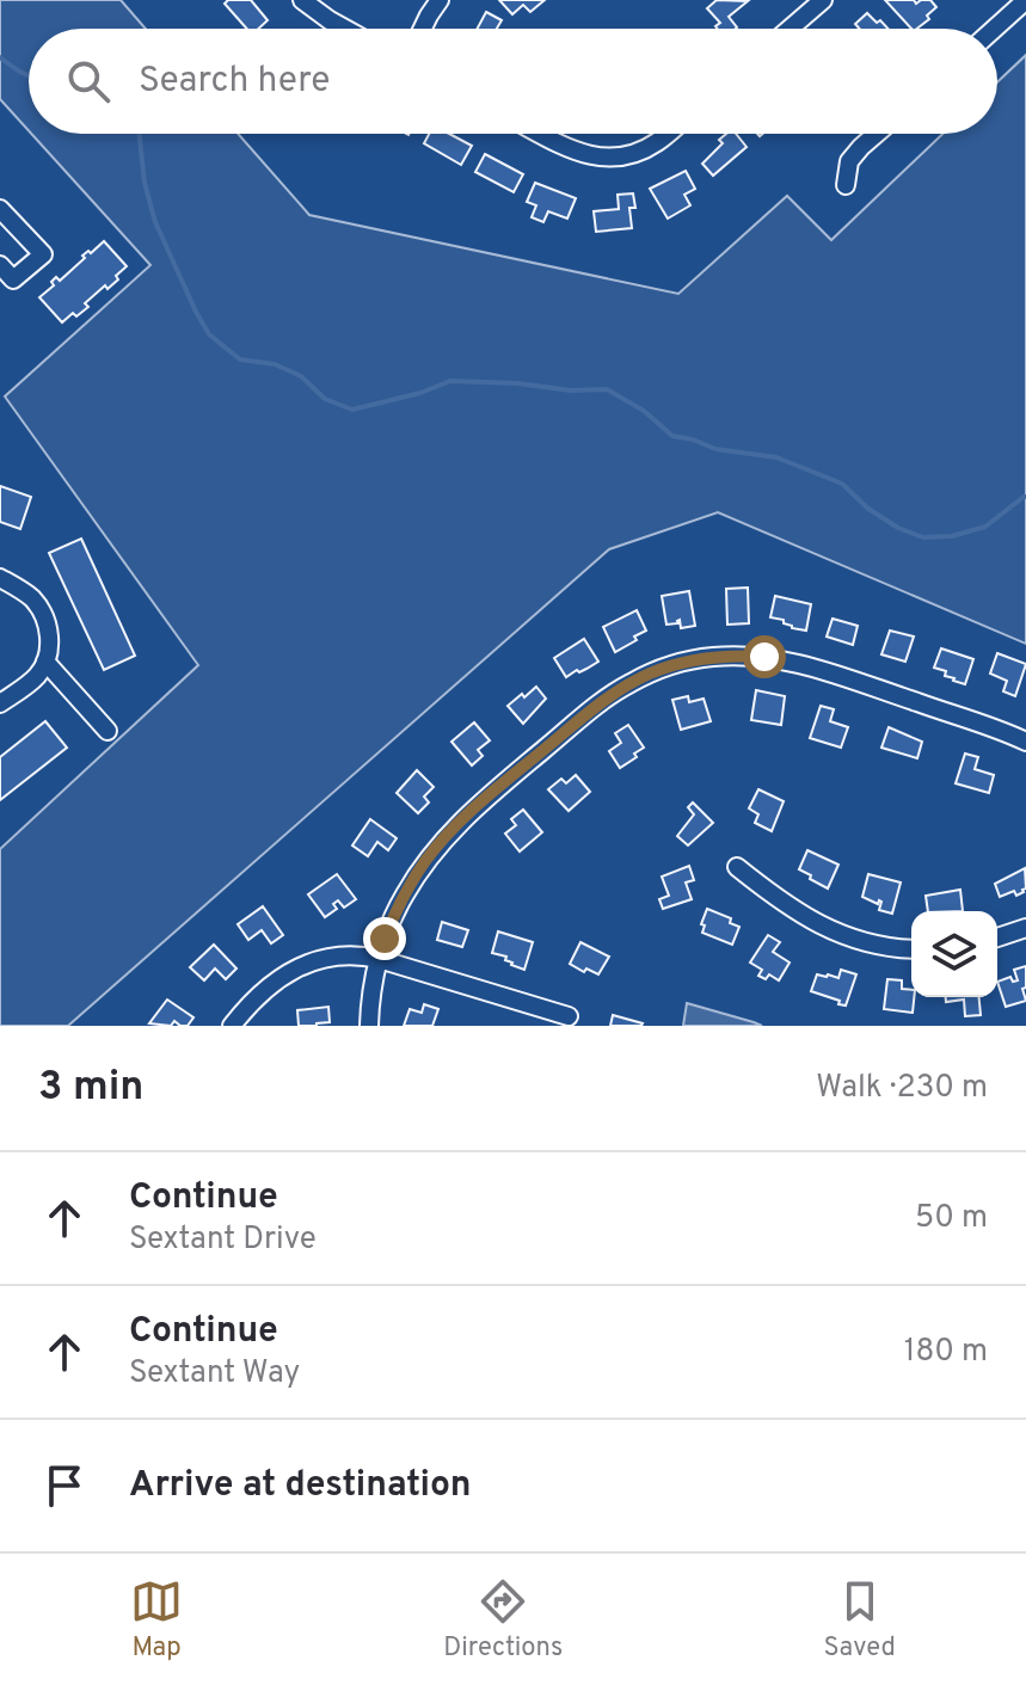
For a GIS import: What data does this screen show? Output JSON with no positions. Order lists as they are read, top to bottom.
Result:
{
  "page": {
    "search": "Search here",
    "heading": ["3 min", "Walk · 230 m"],
    "list": [
      ["Continue", "Sextant Drive", "50 m"],
      ["Continue", "Sextant Way", "180 m"],
      "Arrive at destination"
    ],
    "nav": ["Map", "Directions", "Saved"]
  }
}
